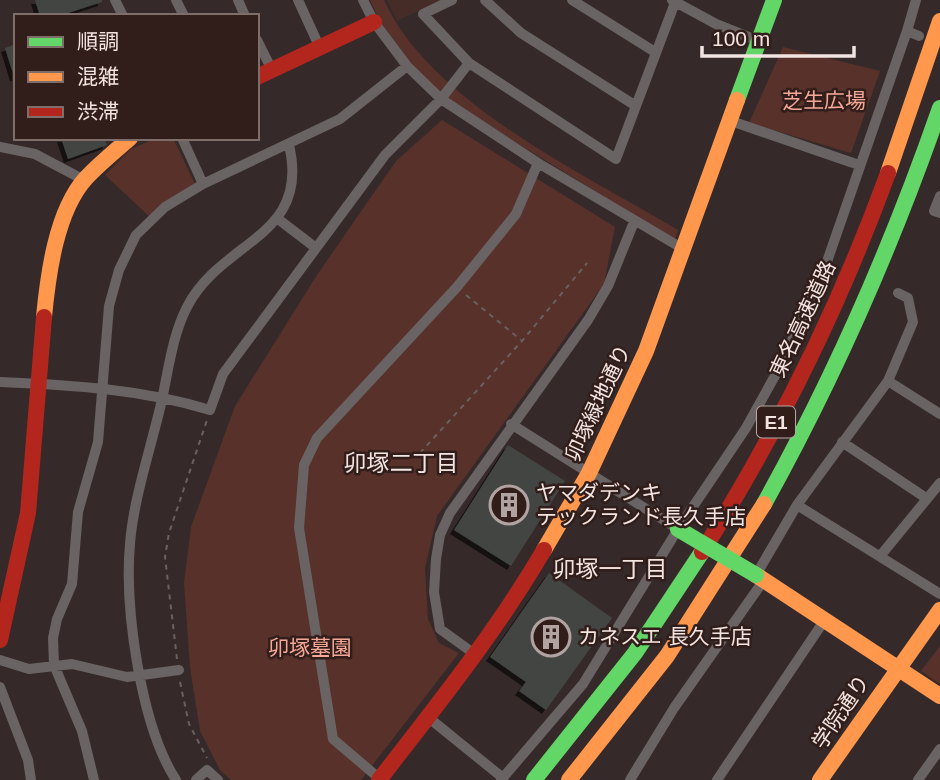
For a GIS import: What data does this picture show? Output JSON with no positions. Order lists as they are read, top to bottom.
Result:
{
  "streets": {
    "main road": [
      "東名高速道路",
      "卯塚緑地通り",
      "E1",
      "学院通り"
    ]
  },
  "districts": ["卯塚二丁目", "卯塚一丁目"],
  "parks": ["芝生広場", "卯塚墓園"],
  "places": {
    "building": ["ヤマダデンキ テックランド長久手店", "カネスエ 長久手店"]
  },
  "legend": ["順調", "混雑", "渋滞"],
  "scale_bar": "100 m"
}
